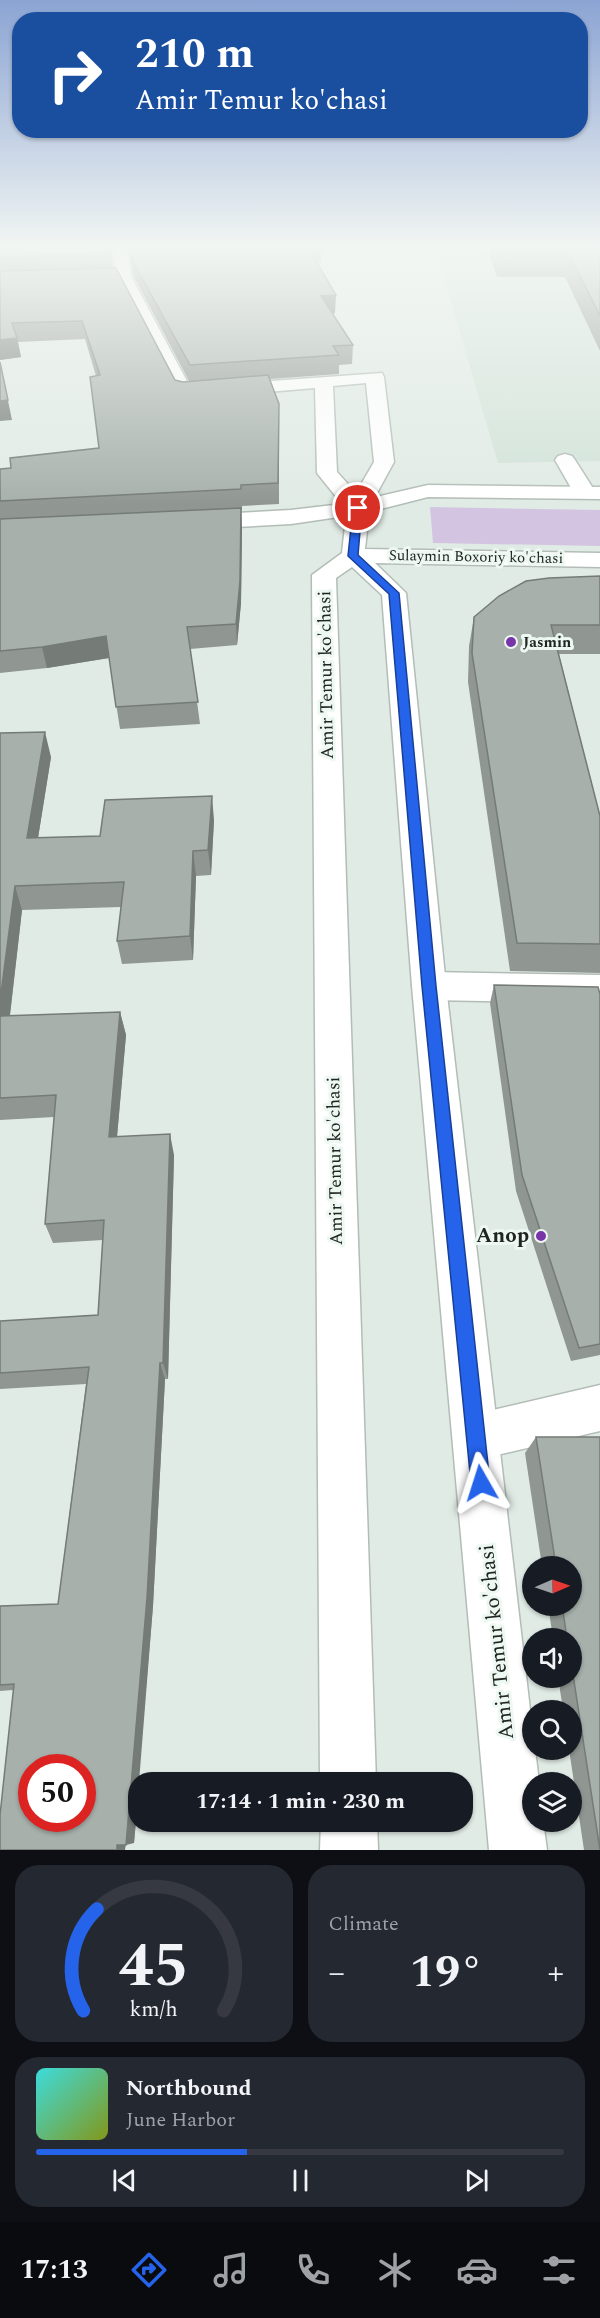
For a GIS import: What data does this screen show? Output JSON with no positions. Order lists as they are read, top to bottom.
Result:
{
  "streets": {
    "main road": ["Sulaymin Boxoriy ko'chasi", "Amir Temur ko'chasi"]
  },
  "crossings": [
    ["Sulaymin Boxoriy ko'chasi", "Amir Temur ko'chasi"]
  ],
  "places": ["Jasmin", "Anop"],
  "north": "right",
  "page": {
    "turn": ["210 m", "Amir Temur ko'chasi"],
    "limit": "50",
    "trip": "17:14 · 1 min · 230 m",
    "tile": "Climate",
    "heat": ["−", "19°", "+"],
    "song": ["Northbound", "June Harbor"],
    "tabs": "17:13",
    "gauge": ["45", "km/h"]
  }
}
